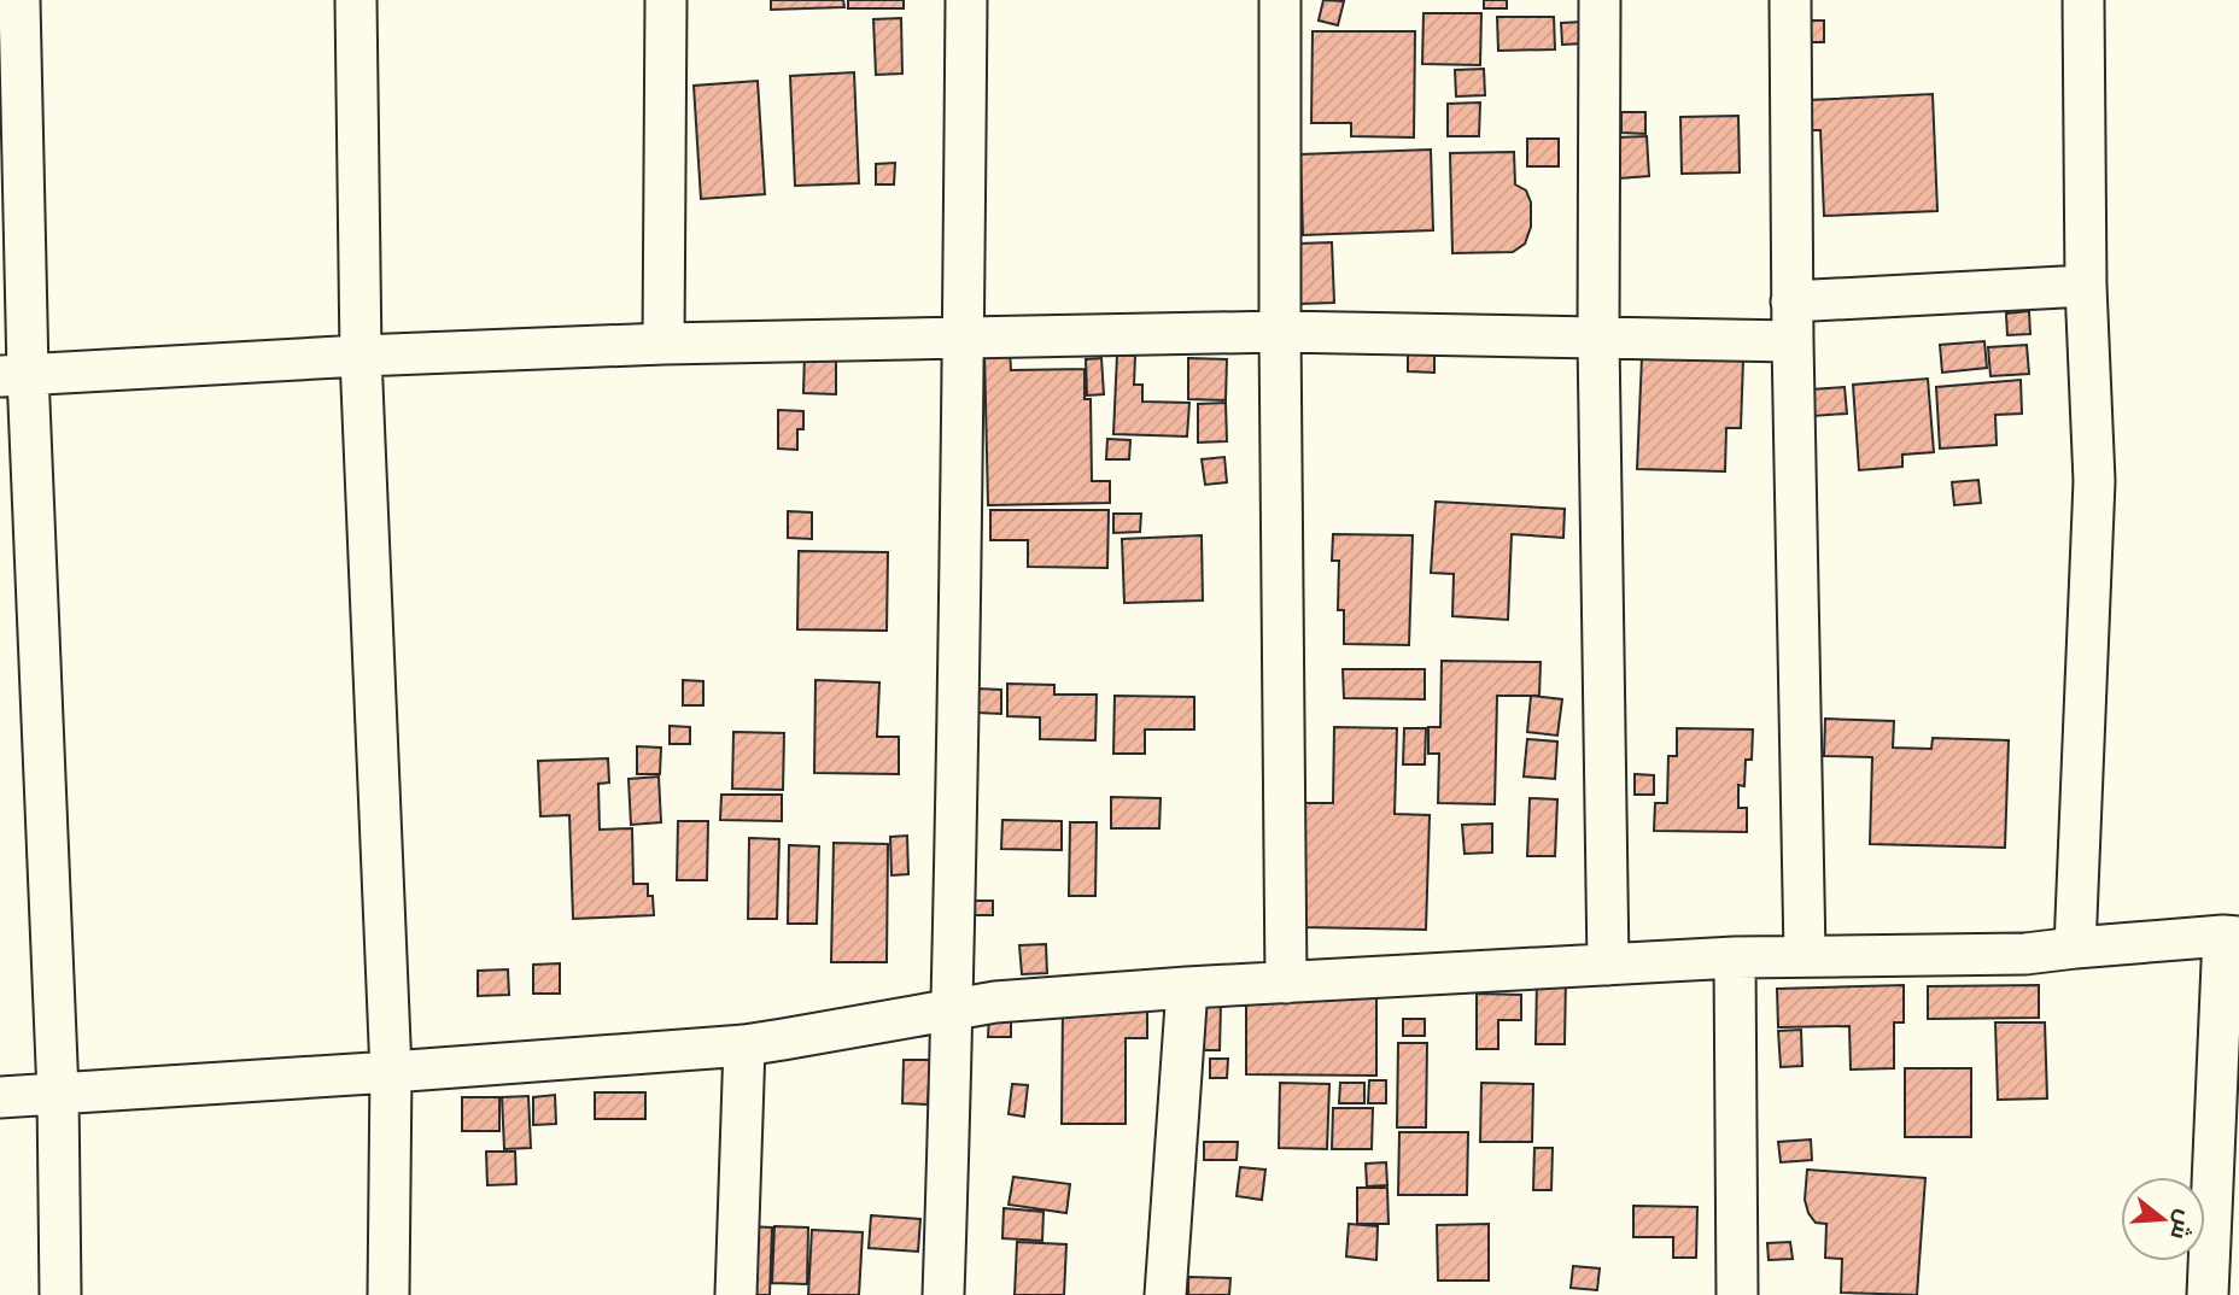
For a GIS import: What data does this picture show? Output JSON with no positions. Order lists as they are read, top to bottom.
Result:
{
  "north": "right"
}
